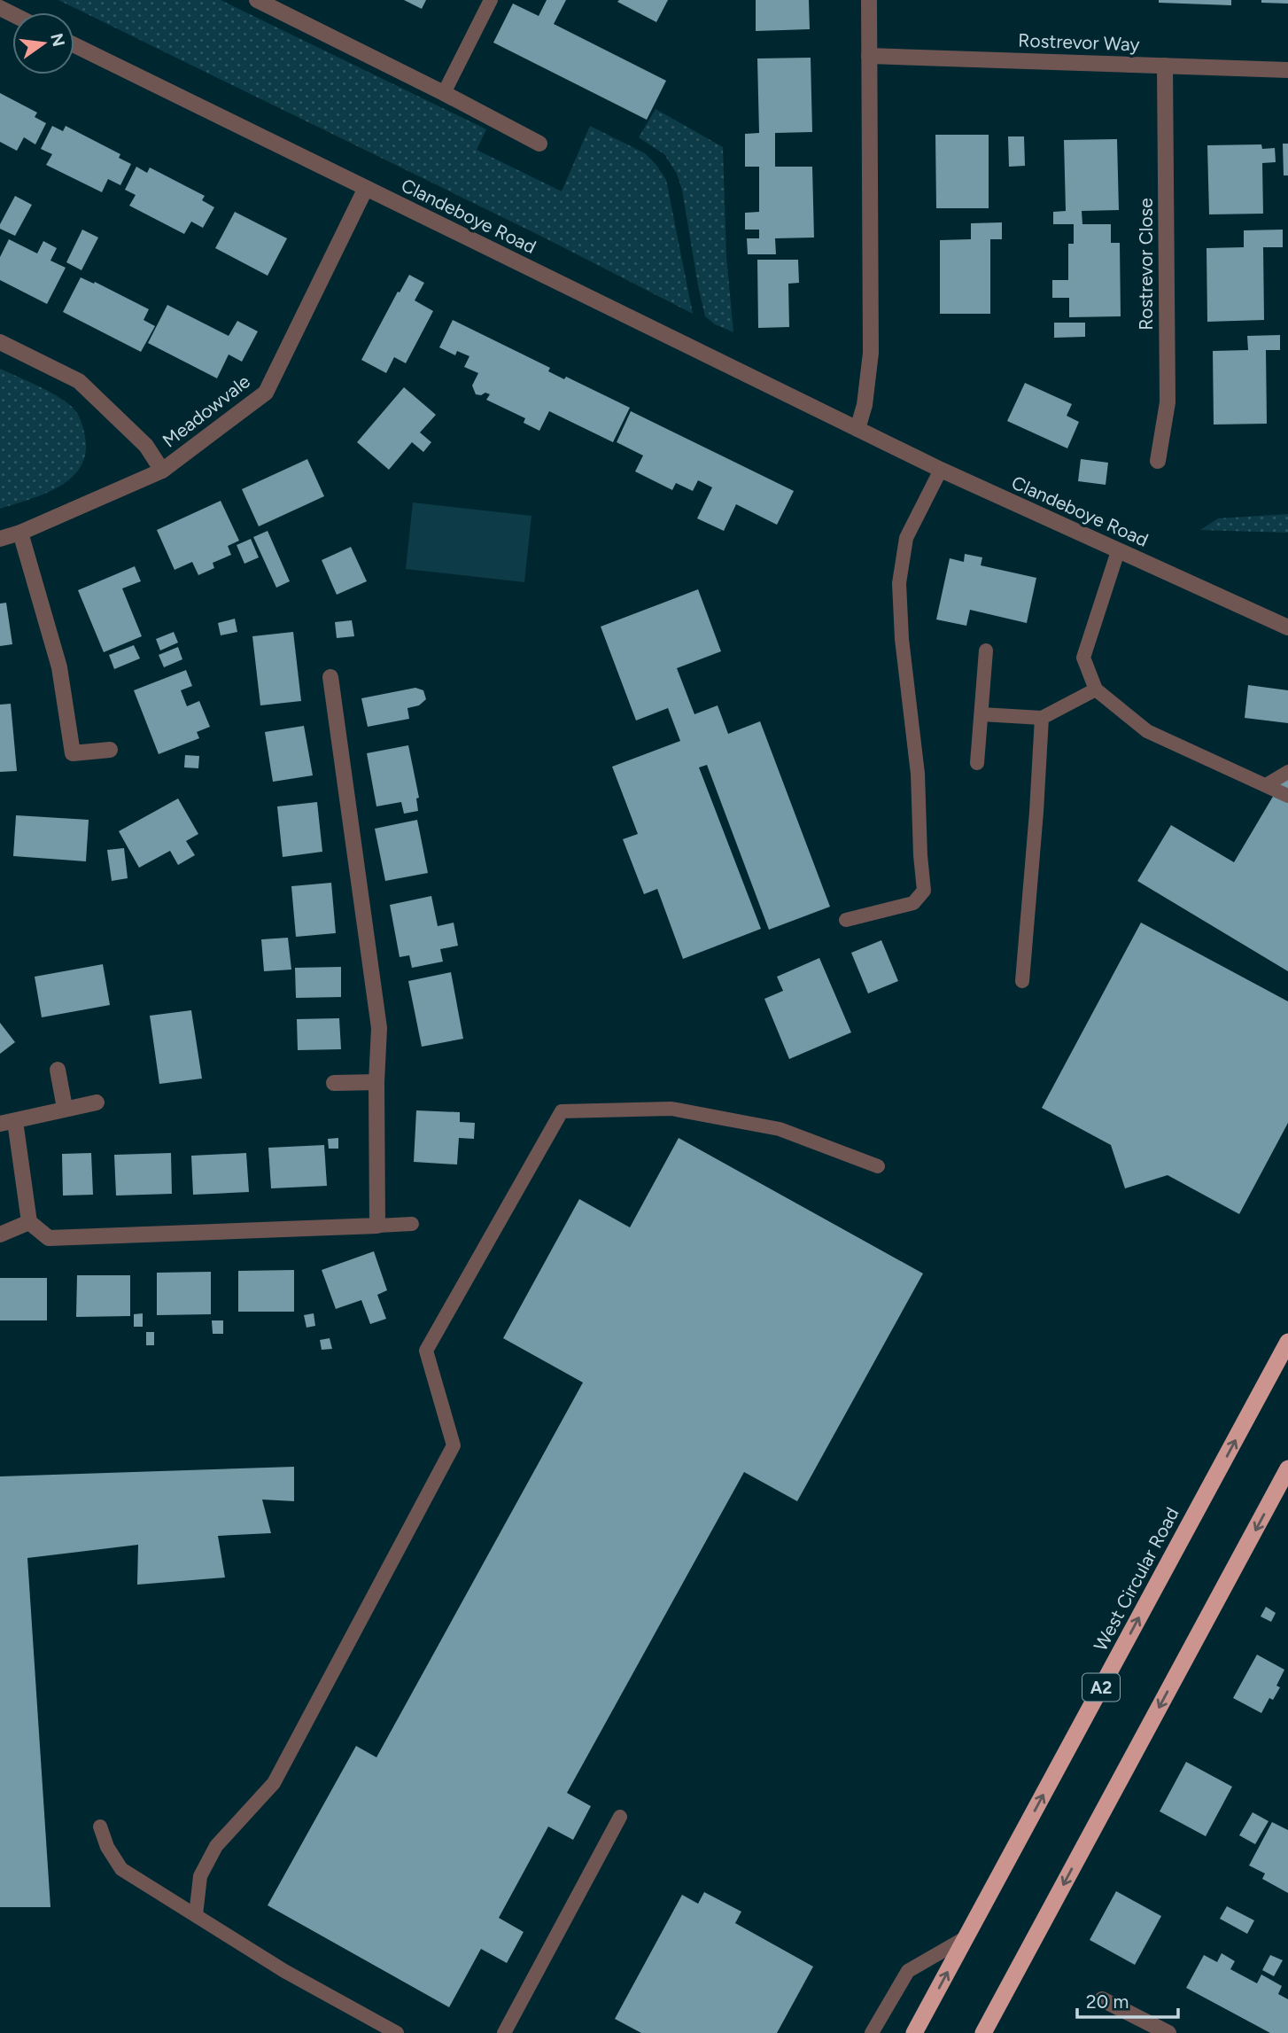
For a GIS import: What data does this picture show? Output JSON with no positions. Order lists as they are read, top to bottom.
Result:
{
  "streets": {
    "highway": ["West Circular Road", "A2"],
    "street": [
      "Rostrevor Way",
      "Clandeboye Road",
      "Rostrevor Close",
      "Meadowvale"
    ]
  },
  "crossings": [
    ["Rostrevor Way", "Rostrevor Close"],
    ["Clandeboye Road", "Meadowvale"]
  ],
  "scale_bar": "20 m",
  "north": "right"
}
